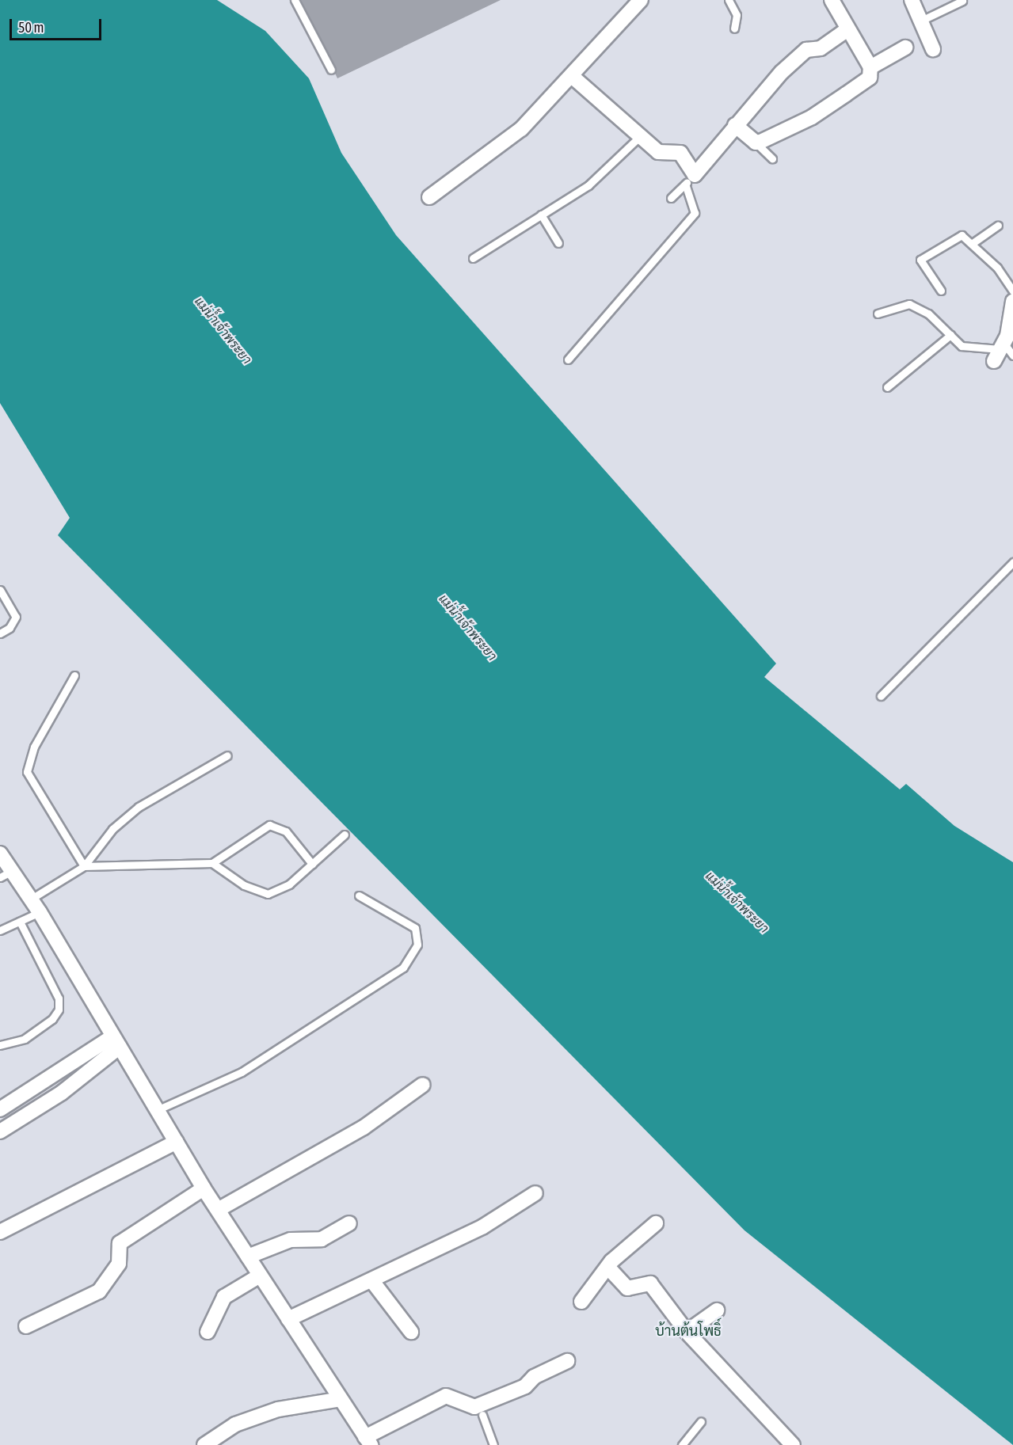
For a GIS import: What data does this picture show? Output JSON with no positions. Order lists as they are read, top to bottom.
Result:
{
  "districts": ["บ้านต้นโพธิ์"],
  "water": ["แม่น้ำเจ้าพระยา"],
  "scale_bar": "50 m"
}
